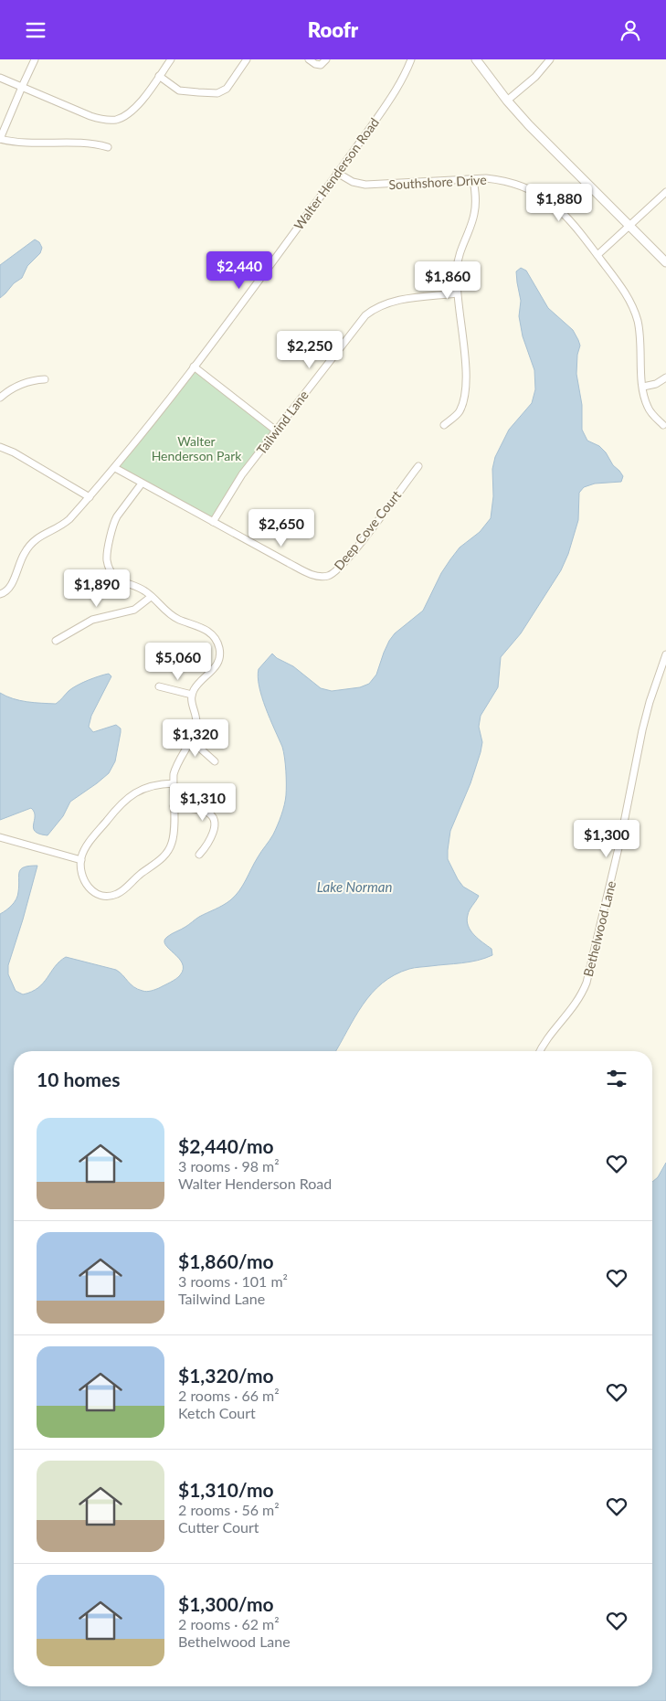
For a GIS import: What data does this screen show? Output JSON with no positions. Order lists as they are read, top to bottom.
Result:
{
  "streets": {
    "street": [
      "Walter Henderson Road",
      "Southshore Drive",
      "Tailwind Lane",
      "Deep Cove Court",
      "Bethelwood Lane"
    ]
  },
  "crossings": [
    ["Walter Henderson Road", "Southshore Drive"],
    ["Walter Henderson Road", "Deep Cove Court"],
    ["Tailwind Lane", "Deep Cove Court"]
  ],
  "water": ["Lake Norman"],
  "parks": ["Walter Henderson Park"],
  "page": {
    "header": "Roofr",
    "price": [
      "$1,880",
      "$2,440",
      "$1,860",
      "$2,250",
      "$2,650",
      "$1,890",
      "$5,060",
      "$1,320",
      "$1,310",
      "$1,300"
    ],
    "heading": "10 homes",
    "list": [
      {
        "name": "$2,440/mo",
        "note": "3 rooms · 98 m² · Walter Henderson Road"
      },
      {
        "name": "$1,860/mo",
        "note": "3 rooms · 101 m² · Tailwind Lane"
      },
      {
        "name": "$1,320/mo",
        "note": "2 rooms · 66 m² · Ketch Court"
      },
      {
        "name": "$1,310/mo",
        "note": "2 rooms · 56 m² · Cutter Court"
      },
      {
        "name": "$1,300/mo",
        "note": "2 rooms · 62 m² · Bethelwood Lane"
      }
    ]
  }
}
